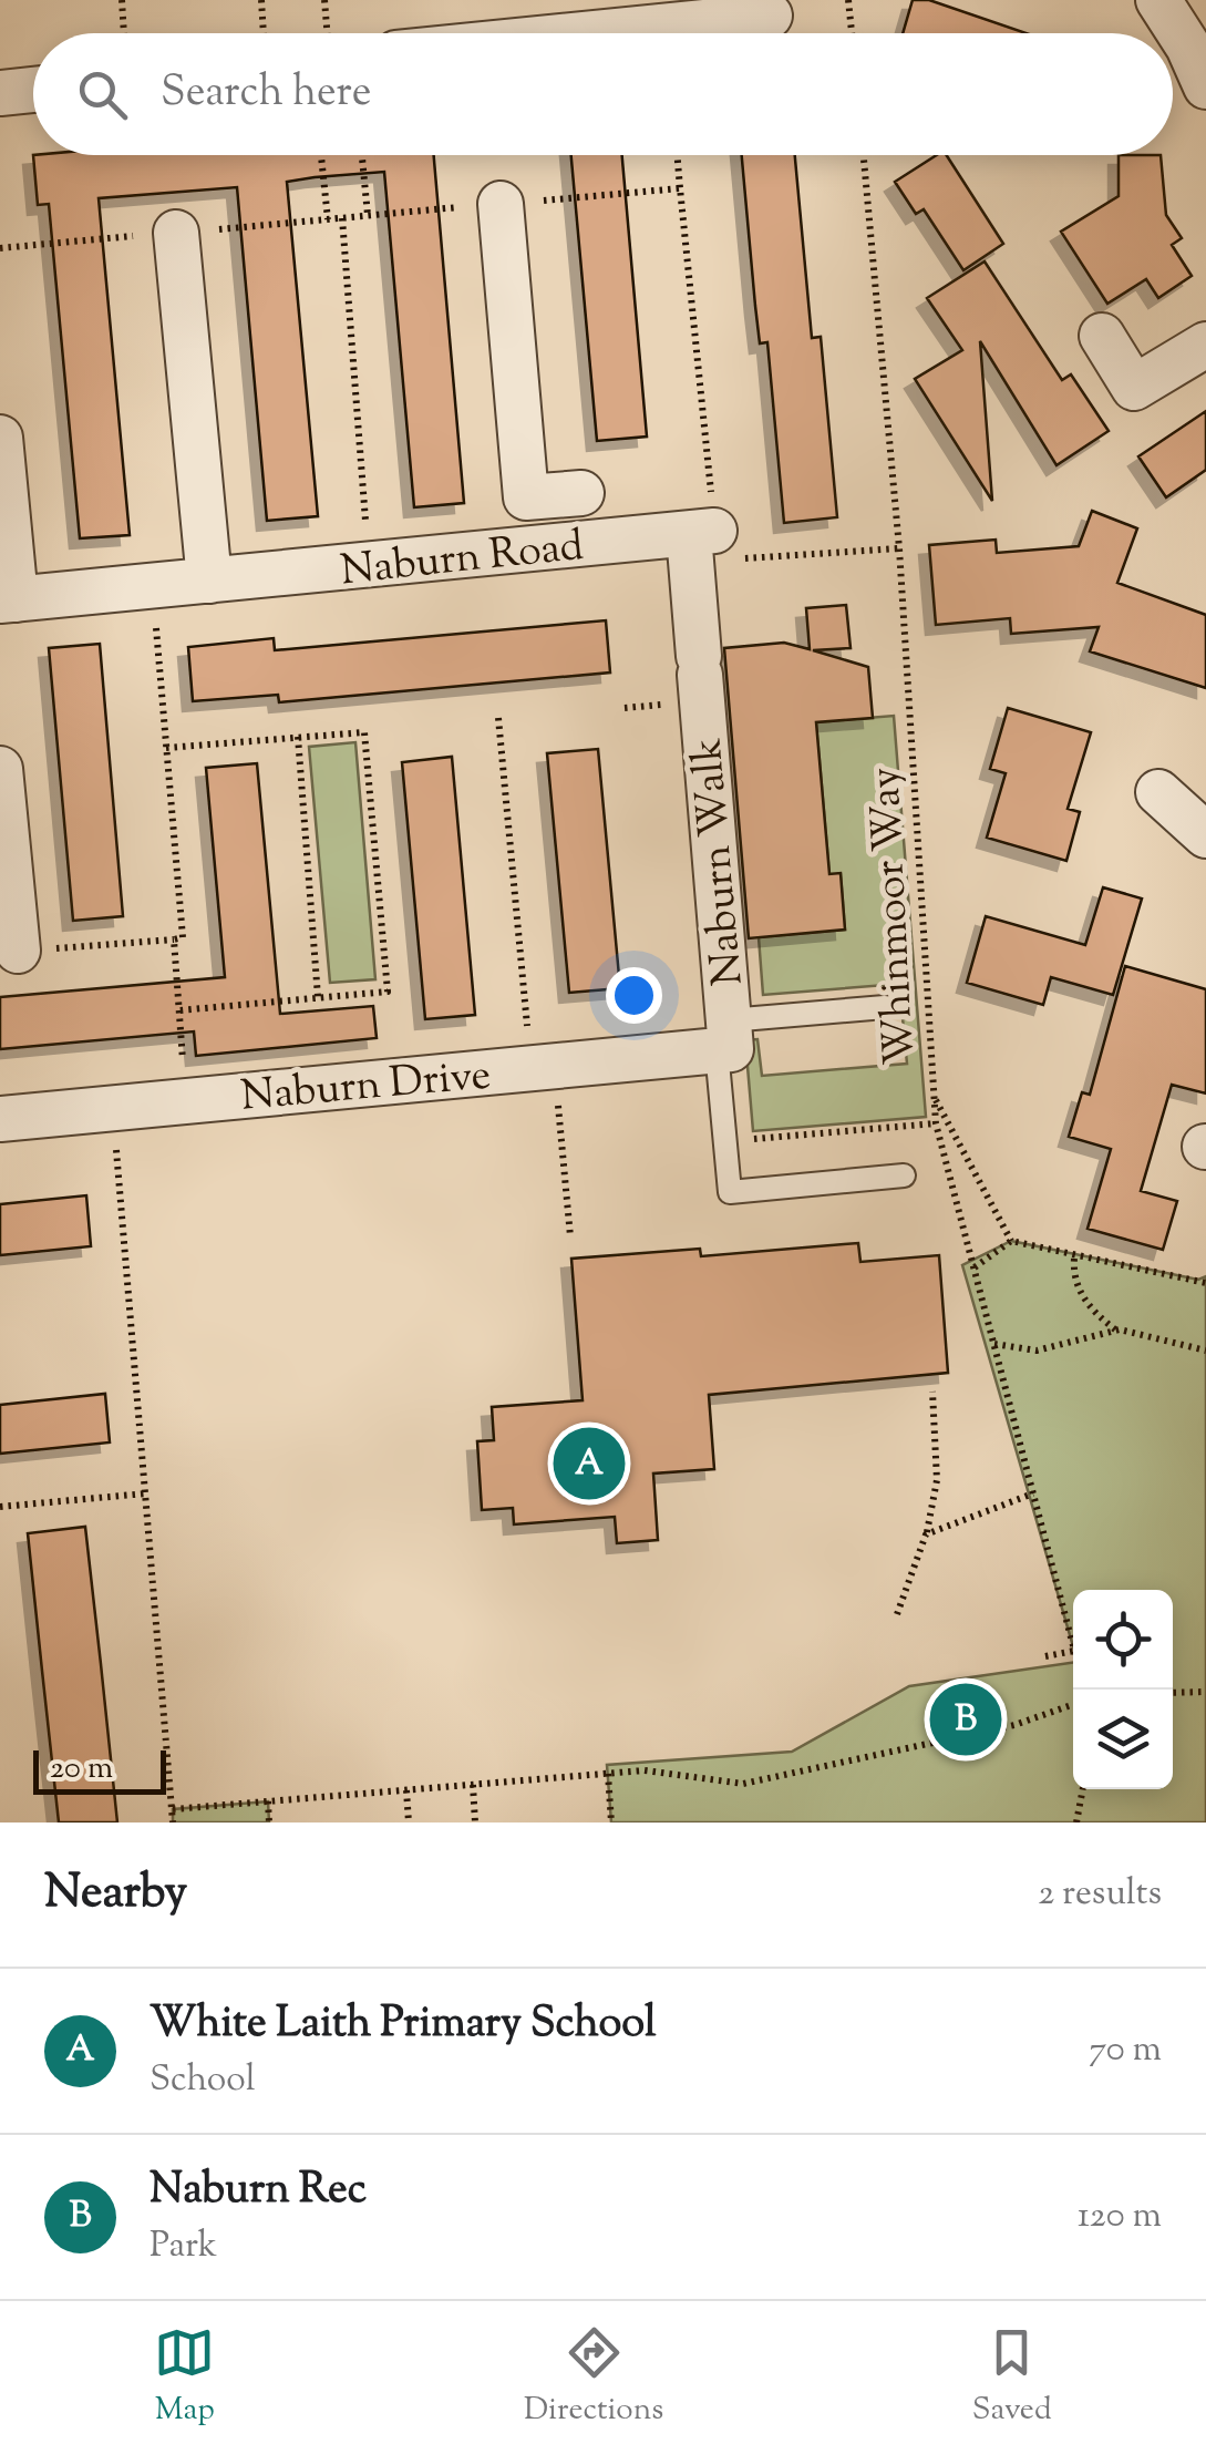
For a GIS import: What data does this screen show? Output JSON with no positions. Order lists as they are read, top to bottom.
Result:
{
  "streets": {
    "street": ["Naburn Road", "Naburn Walk", "Naburn Drive"],
    "path": ["Whinmoor Way"]
  },
  "crossings": [
    ["Naburn Road", "Naburn Walk"],
    ["Naburn Walk", "Naburn Drive"]
  ],
  "scale_bar": "20 m",
  "page": {
    "search": "Search here",
    "pins": ["A", "B"],
    "scale": "20 m",
    "heading": ["Nearby", "2 results"],
    "list": [
      {
        "mark": "A",
        "name": "White Laith Primary School",
        "note": "School",
        "value": "70 m"
      },
      {
        "mark": "B",
        "name": "Naburn Rec",
        "note": "Park",
        "value": "120 m"
      }
    ],
    "nav": ["Map", "Directions", "Saved"]
  }
}
